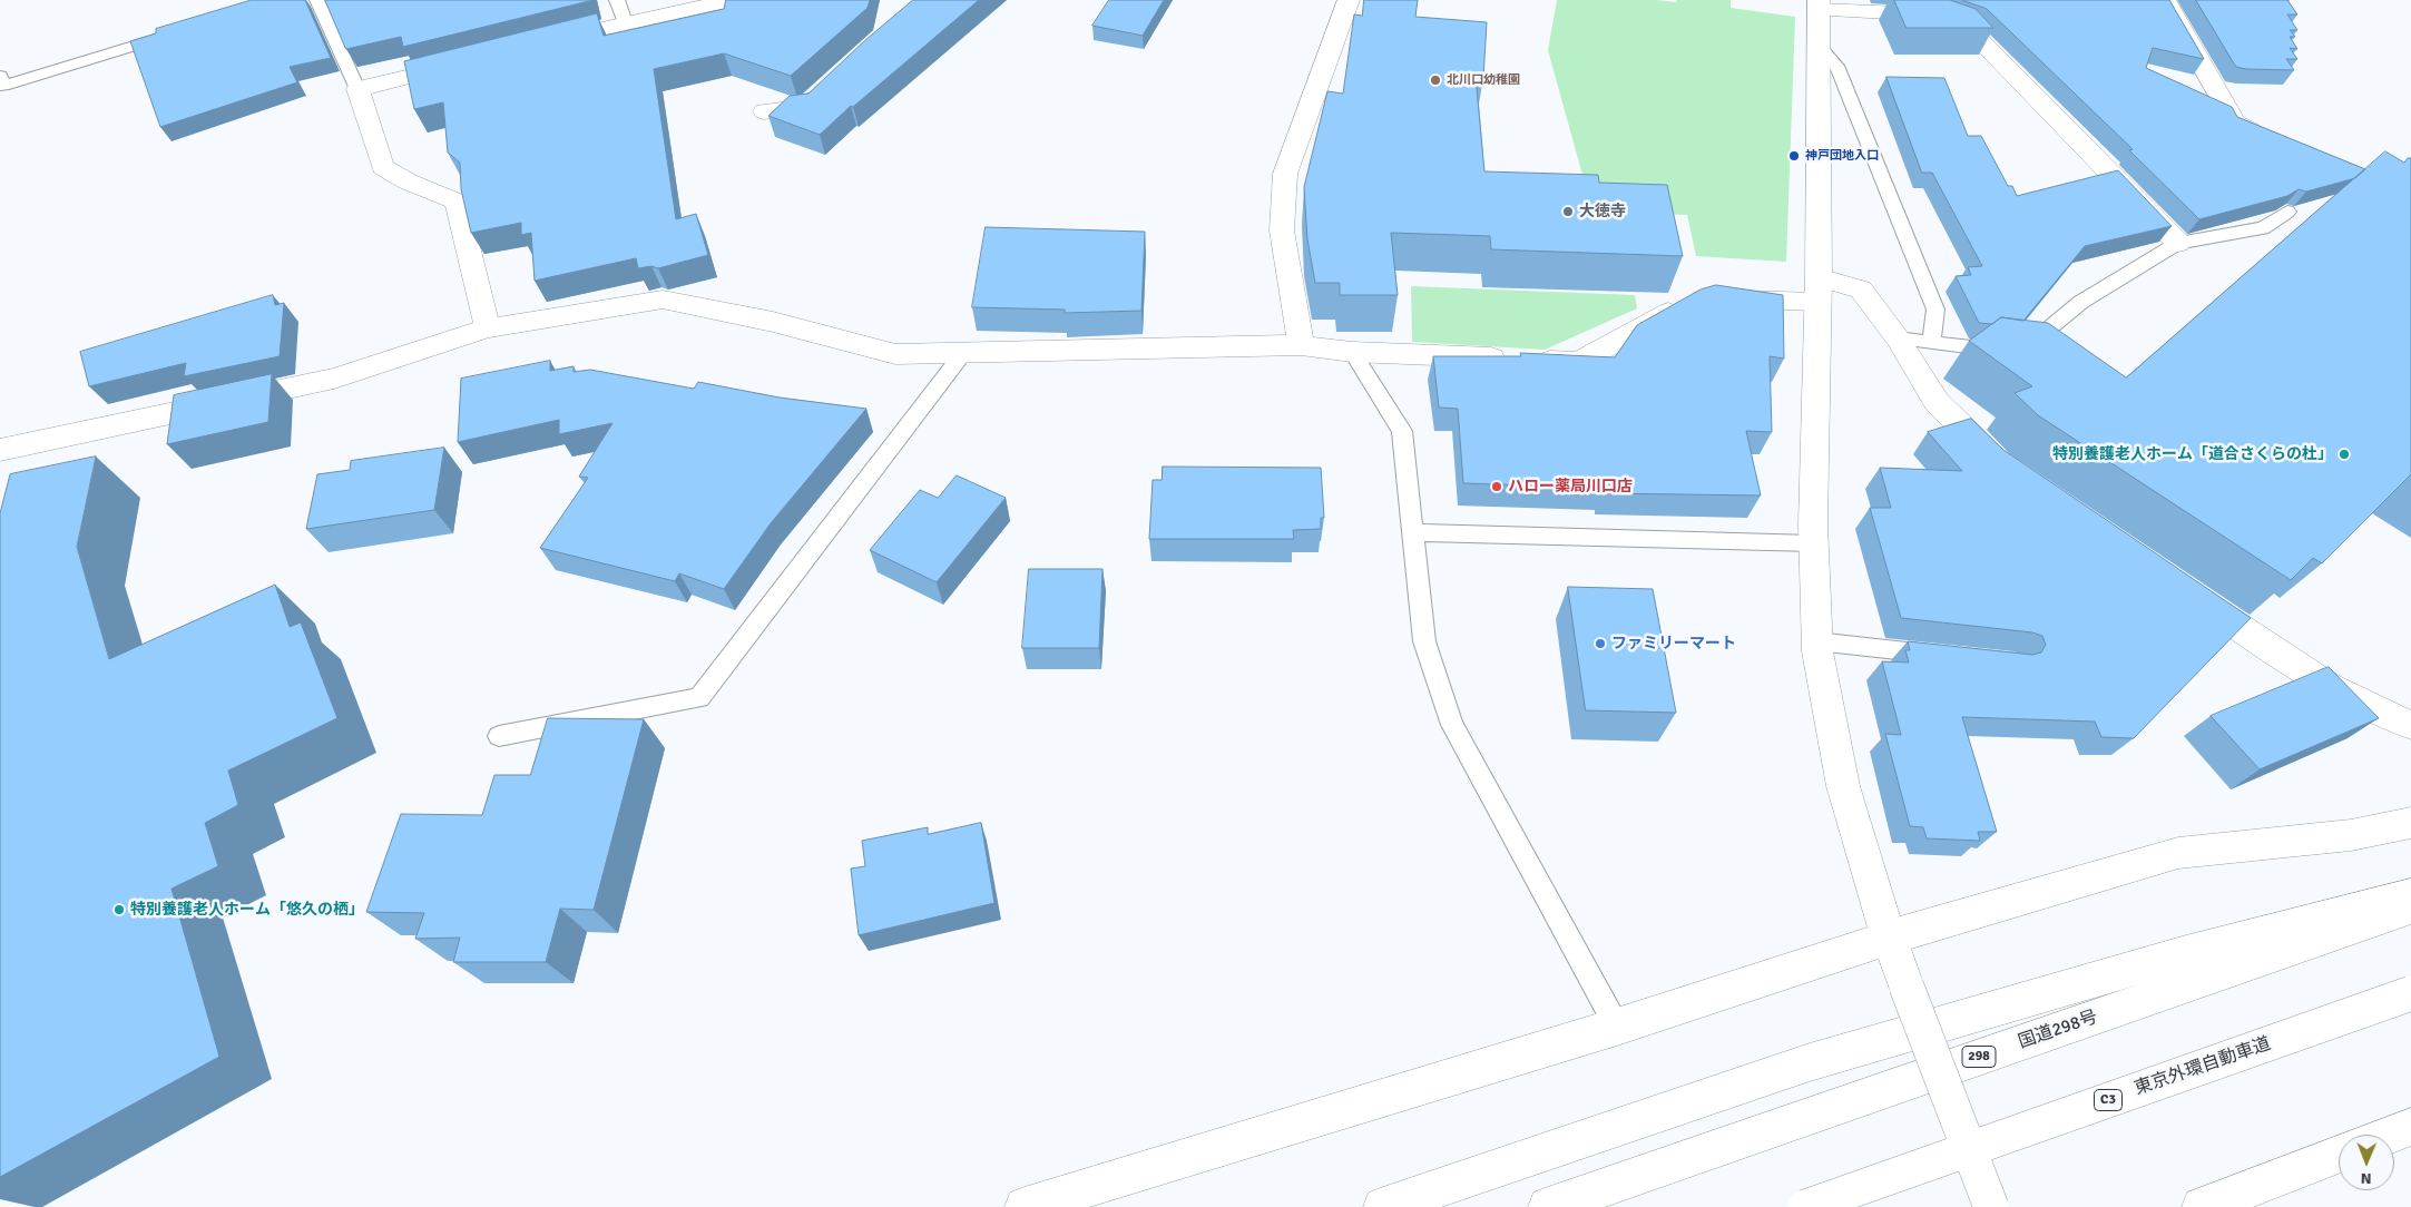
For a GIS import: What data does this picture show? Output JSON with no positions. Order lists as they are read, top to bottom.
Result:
{
  "streets": {
    "main road": [
      "国道298号",
      "298",
      "東京外環自動車道",
      "C3"
    ]
  },
  "places": [
    "北川口幼稚園",
    "神戸団地入口",
    "大徳寺",
    "特別養護老人ホーム「道合さくらの杜」",
    "ハロー薬局川口店",
    "ファミリーマート",
    "特別養護老人ホーム「悠久の栖」"
  ],
  "north": "bottom"
}
